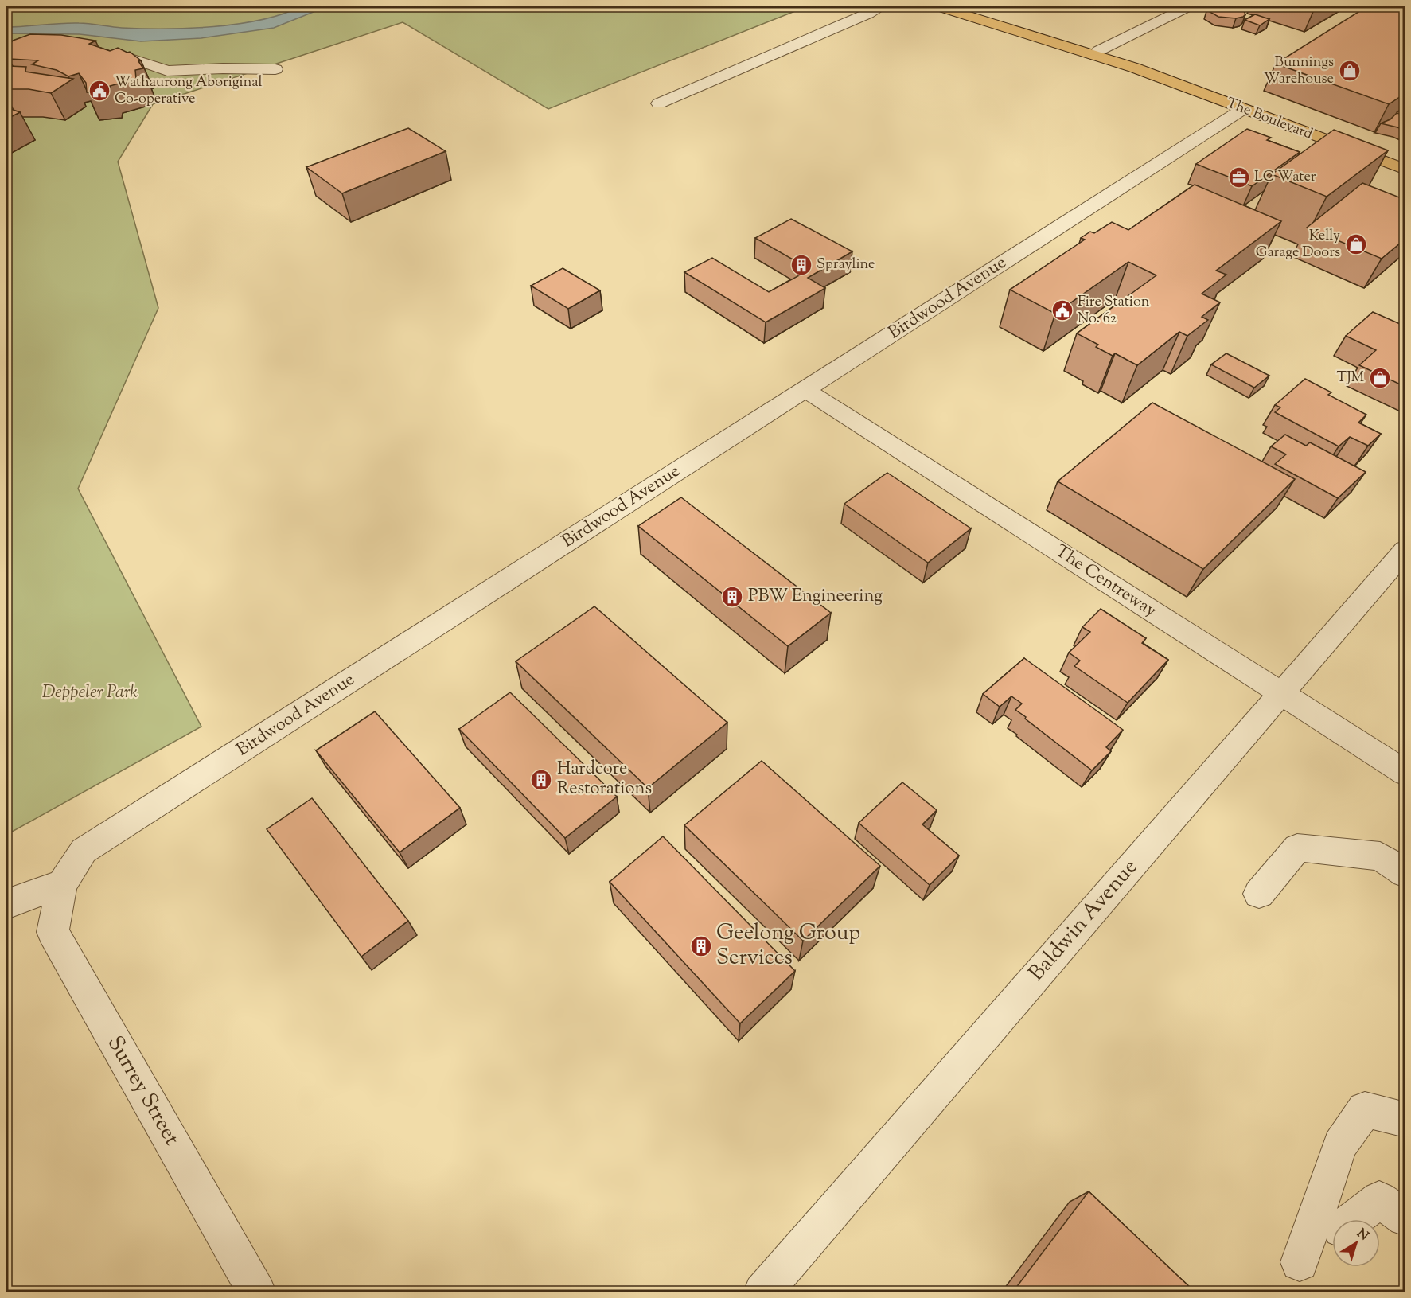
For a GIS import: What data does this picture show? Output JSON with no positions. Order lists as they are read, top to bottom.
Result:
{
  "streets": {
    "main road": ["The Boulevard"],
    "street": [
      "Birdwood Avenue",
      "The Centreway",
      "Baldwin Avenue",
      "Surrey Street"
    ]
  },
  "crossings": [
    ["The Boulevard", "Birdwood Avenue"],
    ["Birdwood Avenue", "The Centreway"],
    ["Birdwood Avenue", "Surrey Street"],
    ["The Centreway", "Baldwin Avenue"]
  ],
  "parks": ["Deppeler Park"],
  "places": {
    "shop": ["Bunnings Warehouse", "Kelly Garage Doors", "TJM"],
    "public building": ["Wathaurong Aboriginal Co-operative", "Fire Station No. 62"],
    "office": ["LC Water"],
    "building": [
      "Sprayline",
      "PBW Engineering",
      "Hardcore Restorations",
      "Geelong Group Services"
    ]
  },
  "north": "top right"
}
